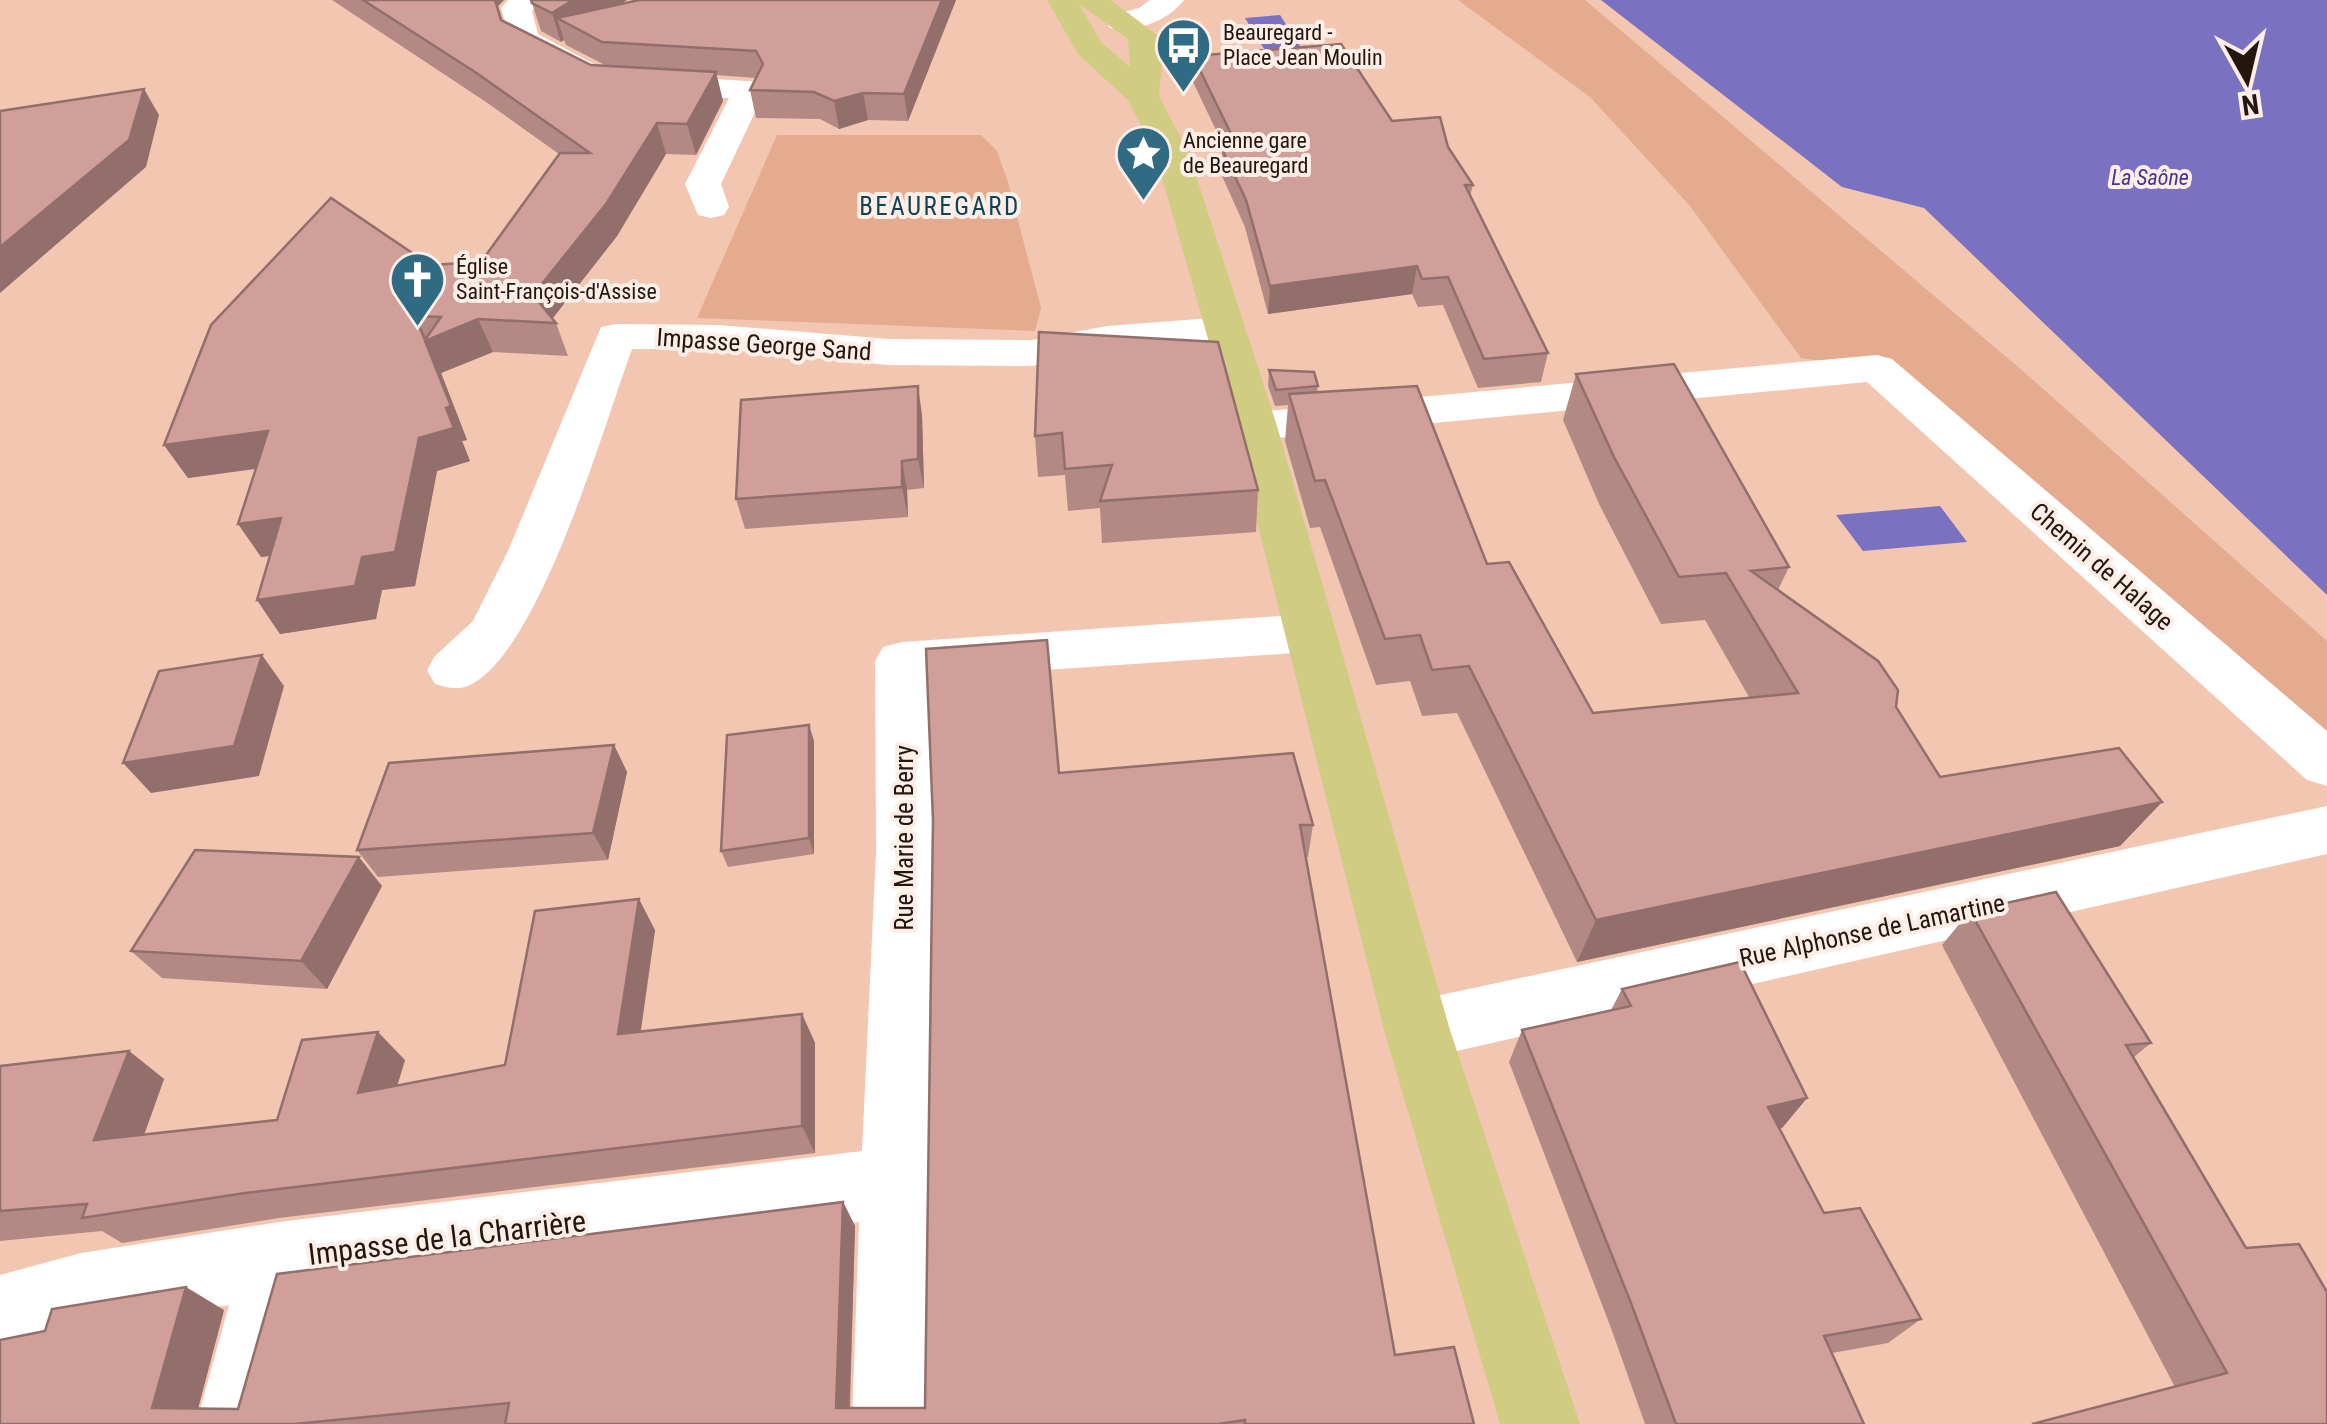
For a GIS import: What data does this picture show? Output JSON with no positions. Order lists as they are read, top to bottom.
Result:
{
  "streets": {
    "street": [
      "Impasse George Sand",
      "Chemin de Halage",
      "Rue Marie de Berry",
      "Rue Alphonse de Lamartine",
      "Impasse de la Charrière"
    ]
  },
  "crossings": [
    ["Rue Marie de Berry", "Impasse de la Charrière"]
  ],
  "districts": ["BEAUREGARD"],
  "water": ["La Saône"],
  "places": {
    "bus stop": ["Beauregard - Place Jean Moulin"],
    "place": ["Ancienne gare de Beauregard"],
    "church": ["Église Saint-François-d'Assise"]
  },
  "north": "bottom"
}
